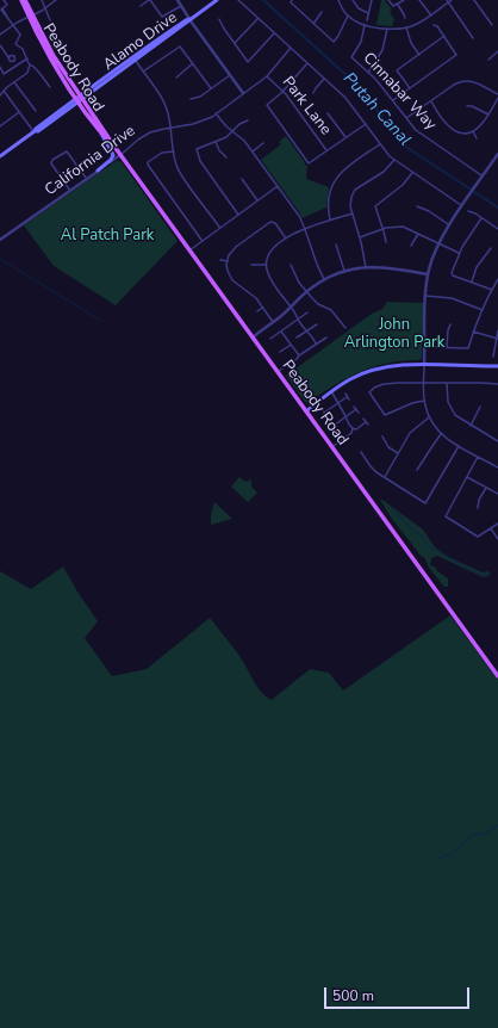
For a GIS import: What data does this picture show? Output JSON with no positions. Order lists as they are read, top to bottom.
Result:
{
  "streets": {
    "main road": ["Alamo Drive", "Peabody Road"],
    "street": ["Cinnabar Way", "Park Lane", "California Drive"]
  },
  "crossings": [
    ["Alamo Drive", "Peabody Road"],
    ["Peabody Road", "California Drive"],
    ["Park Lane", "California Drive"]
  ],
  "water": ["Putah Canal"],
  "parks": ["Al Patch Park", "John Arlington Park"],
  "scale_bar": "500 m"
}
